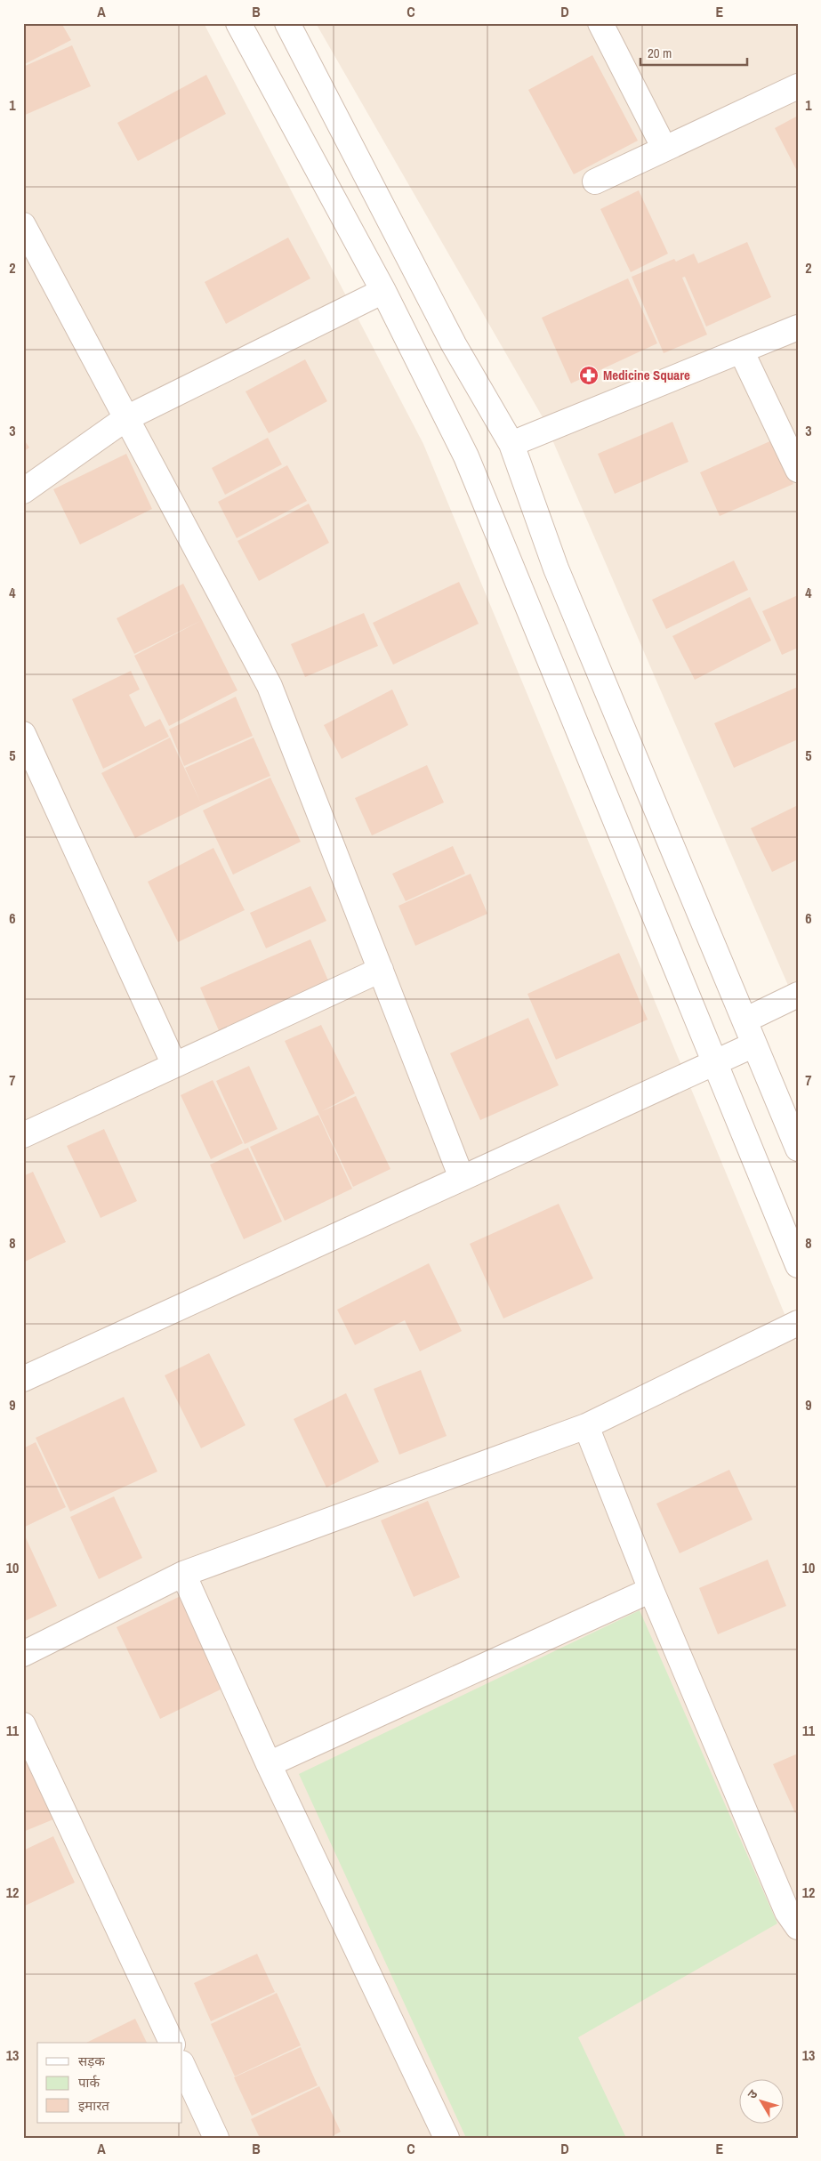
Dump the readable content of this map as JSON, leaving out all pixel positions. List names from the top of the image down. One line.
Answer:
{"places":{"pharmacy":["Medicine Square"]},"legend":["सड़क","पार्क","इमारत"],"scale_bar":"20 m","north":"top left","grid":{"columns":["A","B","C","D","E"],"rows":["1","2","3","4","5","6","7","8","9","10","11","12","13"]}}
